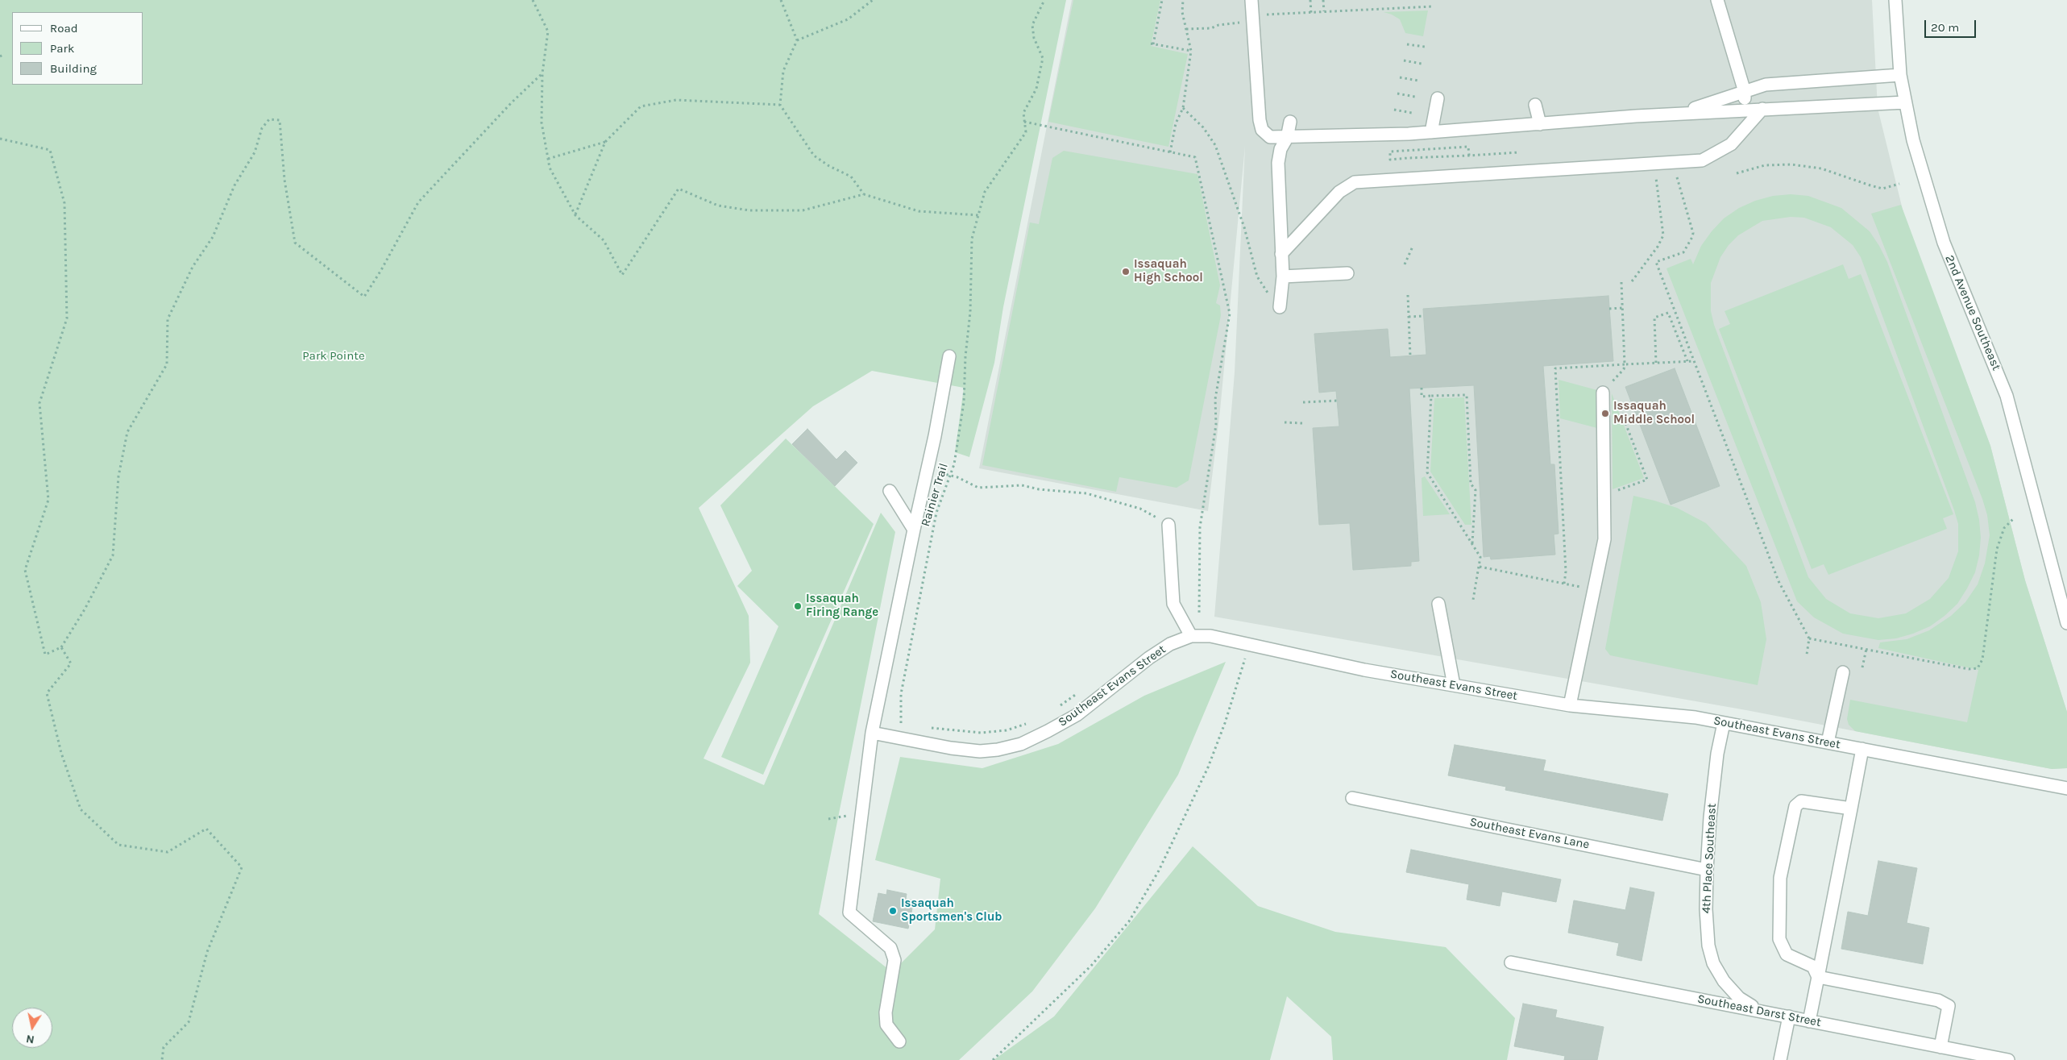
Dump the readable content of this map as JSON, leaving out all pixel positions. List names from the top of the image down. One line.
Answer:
{"streets":{"street":["2nd Avenue Southeast","Southeast Evans Street","Southeast Evans Lane","4th Place Southeast","Southeast Darst Street"],"path":["Rainier Trail"]},"crossings":[["Southeast Evans Street","4th Place Southeast"],["Southeast Evans Lane","4th Place Southeast"],["4th Place Southeast","Southeast Darst Street"]],"parks":["Park Pointe"],"places":["Issaquah High School","Issaquah Middle School","Issaquah Firing Range","Issaquah Sportsmen's Club"],"legend":["Road","Park","Building"],"scale_bar":"20 m","north":"bottom"}
